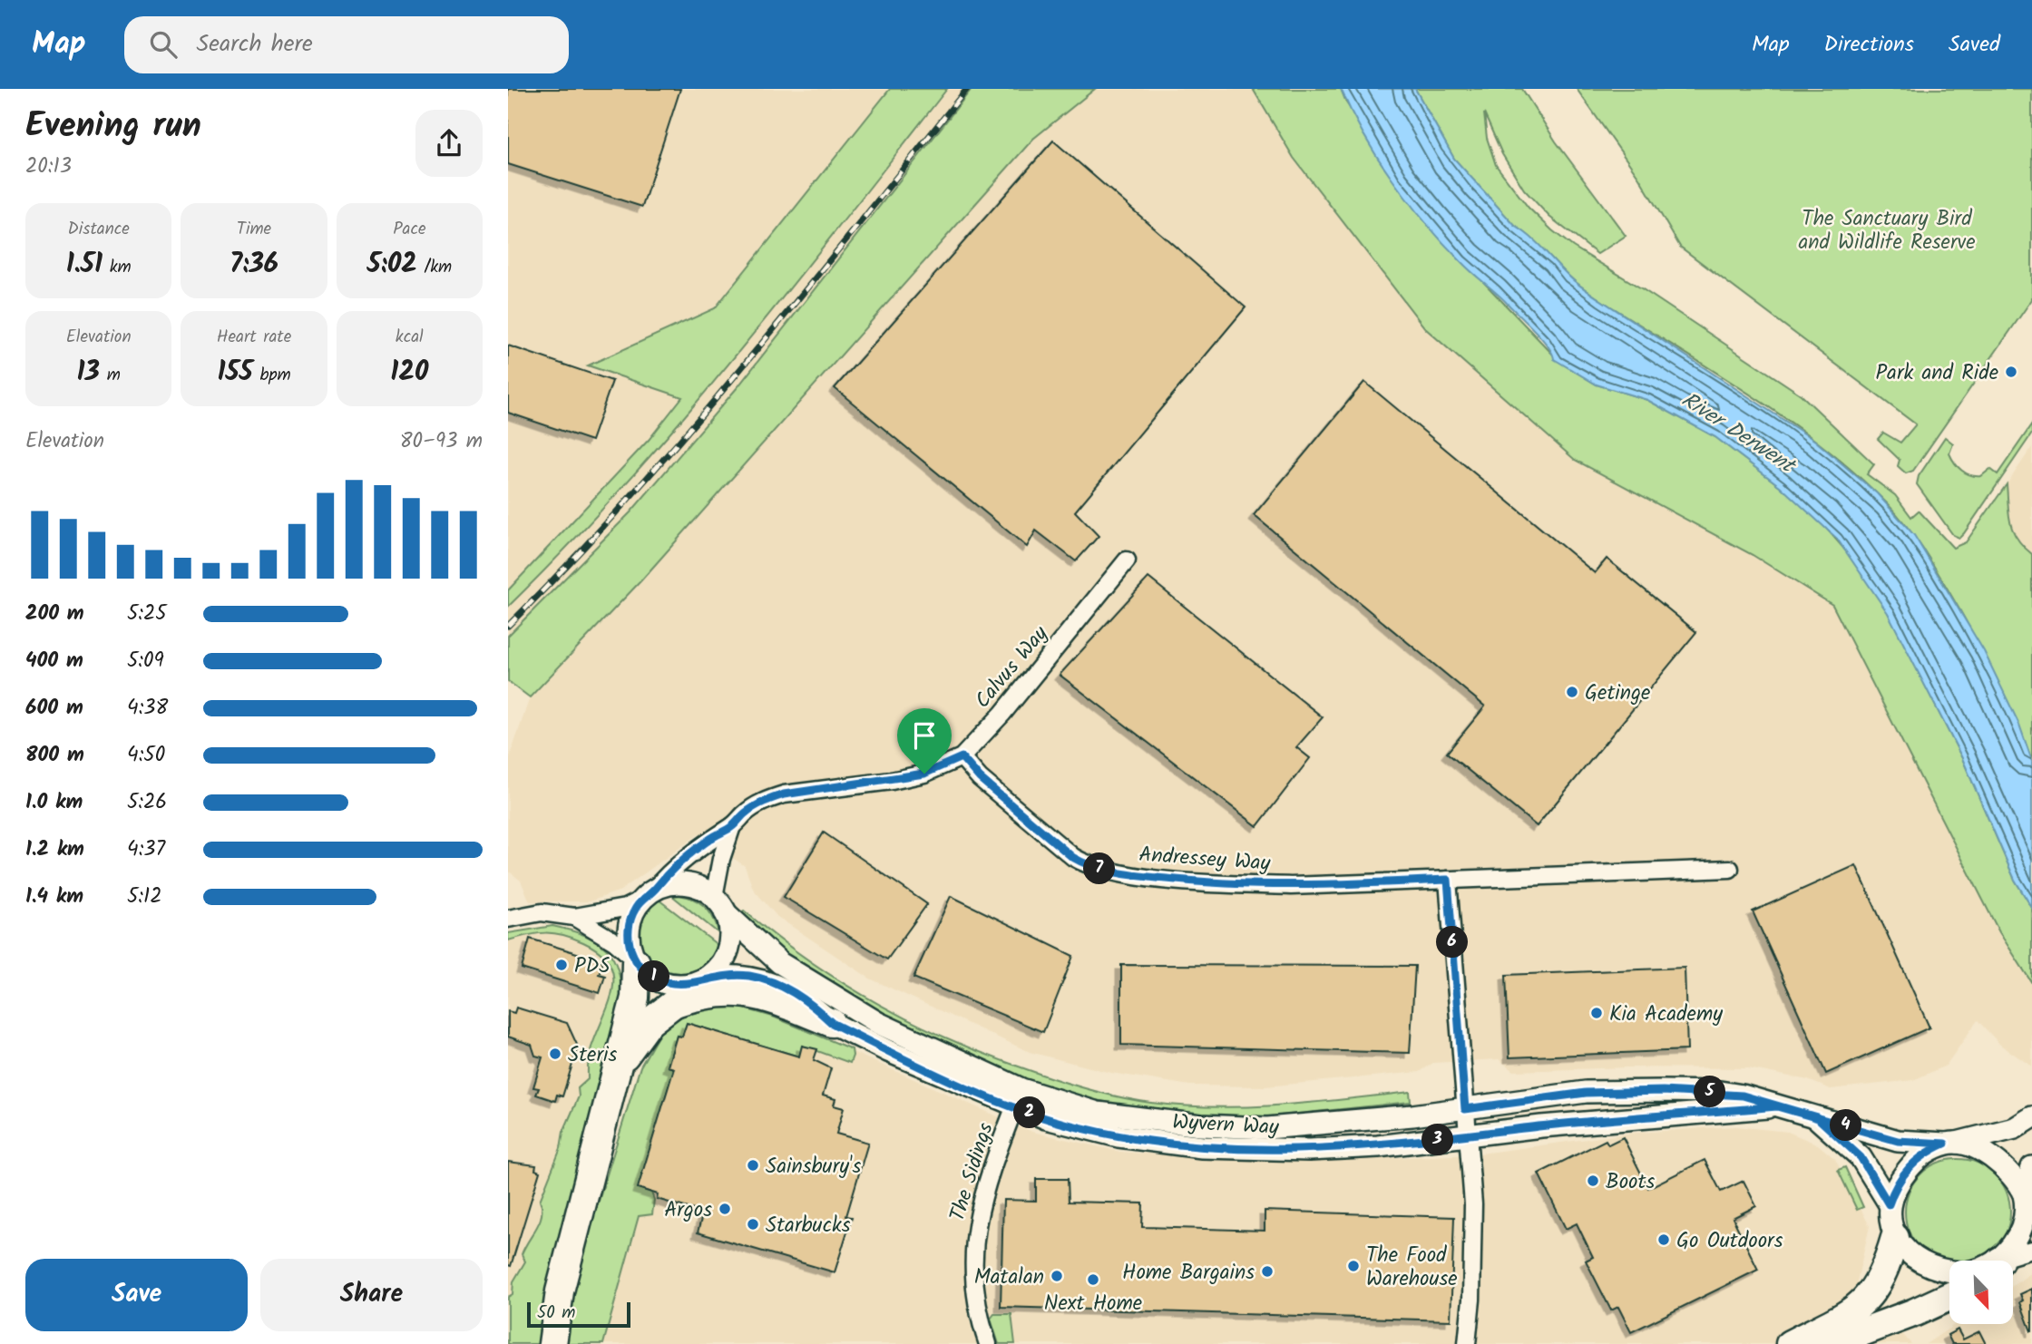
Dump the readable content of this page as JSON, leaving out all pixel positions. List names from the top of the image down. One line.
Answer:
{"streets":{"street":["Calvus Way","Andressey Way","Wyvern Way","The Sidings"]},"crossings":[["Calvus Way","Andressey Way"],["Calvus Way","Wyvern Way"],["Wyvern Way","The Sidings"]],"water":["River Derwent"],"parks":["The Sanctuary Bird and Wildlife Reserve"],"places":["Park and Ride","Getinge","PDS","Kia Academy","Steris","Sainsbury's","Boots","Argos","Starbucks","Go Outdoors","The Food Warehouse","Home Bargains","Matalan","Next Home"],"scale_bar":"50 m","north":"bottom right","page":{"header":"Map","search":"Search here","nav":["Map","Directions","Saved"],"heading":["Evening run","20:13"],"stats":[["Distance","1.51 km"],["Time","7:36"],["Pace","5:02 /km"],["Elevation","13 m"],["Heart rate","155 bpm"],["kcal","120"]],"chart":["Elevation","80–93 m"],"list":[{"name":"200 m","note":"5:25"},{"name":"400 m","note":"5:09"},{"name":"600 m","note":"4:38"},{"name":"800 m","note":"4:50"},{"name":"1.0 km","note":"5:26"},{"name":"1.2 km","note":"4:37"},{"name":"1.4 km","note":"5:12"}],"pins":["7","6","1","5","2","4","3"],"buttons":["Save","Share"],"scale":"50 m"}}
